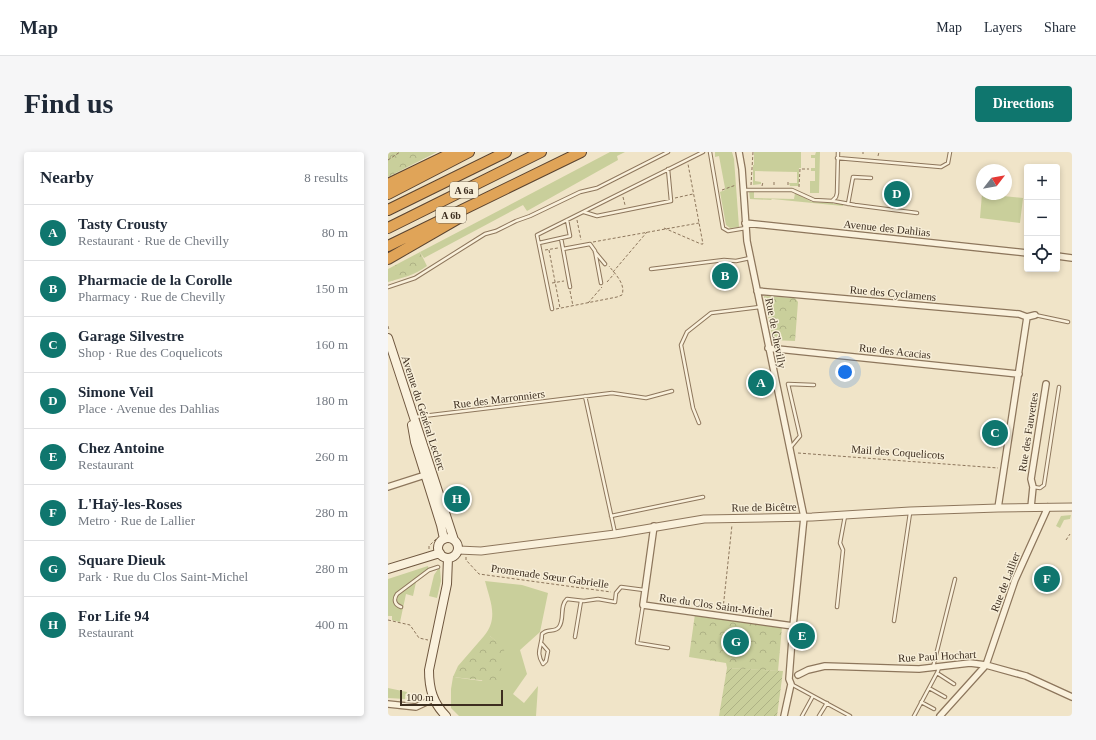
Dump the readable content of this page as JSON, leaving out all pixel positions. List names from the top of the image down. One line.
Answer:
{"streets":{"highway":["A 6a","A 6b"],"main road":["Avenue du Général Leclerc"],"street":["Avenue des Dahlias","Rue des Cyclamens","Rue de Chevilly","Rue des Acacias","Rue des Fauvettes","Rue de Bicêtre","Rue de Lallier","Rue du Clos Saint-Michel","Rue Paul Hochart"],"lane":["Rue des Marronniers"],"path":["Mail des Coquelicots","Promenade Sœur Gabrielle"]},"crossings":[["Avenue des Dahlias","Rue de Chevilly"],["Rue des Cyclamens","Rue de Chevilly"],["Rue de Chevilly","Rue des Acacias"],["Rue de Chevilly","Mail des Coquelicots"],["Rue de Chevilly","Rue de Bicêtre"],["Rue de Chevilly","Rue du Clos Saint-Michel"],["Rue des Marronniers","Avenue du Général Leclerc"],["Avenue du Général Leclerc","Rue de Bicêtre"],["Rue des Fauvettes","Rue de Bicêtre"],["Rue de Bicêtre","Rue de Lallier"],["Rue de Bicêtre","Rue du Clos Saint-Michel"],["Rue de Lallier","Rue Paul Hochart"]],"scale_bar":"100 m","north":"top right","page":{"header":"Map","nav":["Map","Layers","Share"],"buttons":"Directions","title":"Find us","heading":["Nearby","8 results"],"map_buttons":["+","−"],"pins":["D","B","A","C","H","F","E","G"],"list":[{"mark":"A","name":"Tasty Crousty","note":"Restaurant · Rue de Chevilly","value":"80 m"},{"mark":"B","name":"Pharmacie de la Corolle","note":"Pharmacy · Rue de Chevilly","value":"150 m"},{"mark":"C","name":"Garage Silvestre","note":"Shop · Rue des Coquelicots","value":"160 m"},{"mark":"D","name":"Simone Veil","note":"Place · Avenue des Dahlias","value":"180 m"},{"mark":"E","name":"Chez Antoine","note":"Restaurant","value":"260 m"},{"mark":"F","name":"L'Haÿ-les-Roses","note":"Metro · Rue de Lallier","value":"280 m"},{"mark":"G","name":"Square Dieuk","note":"Park · Rue du Clos Saint-Michel","value":"280 m"},{"mark":"H","name":"For Life 94","note":"Restaurant","value":"400 m"}],"scale":"100 m"}}
